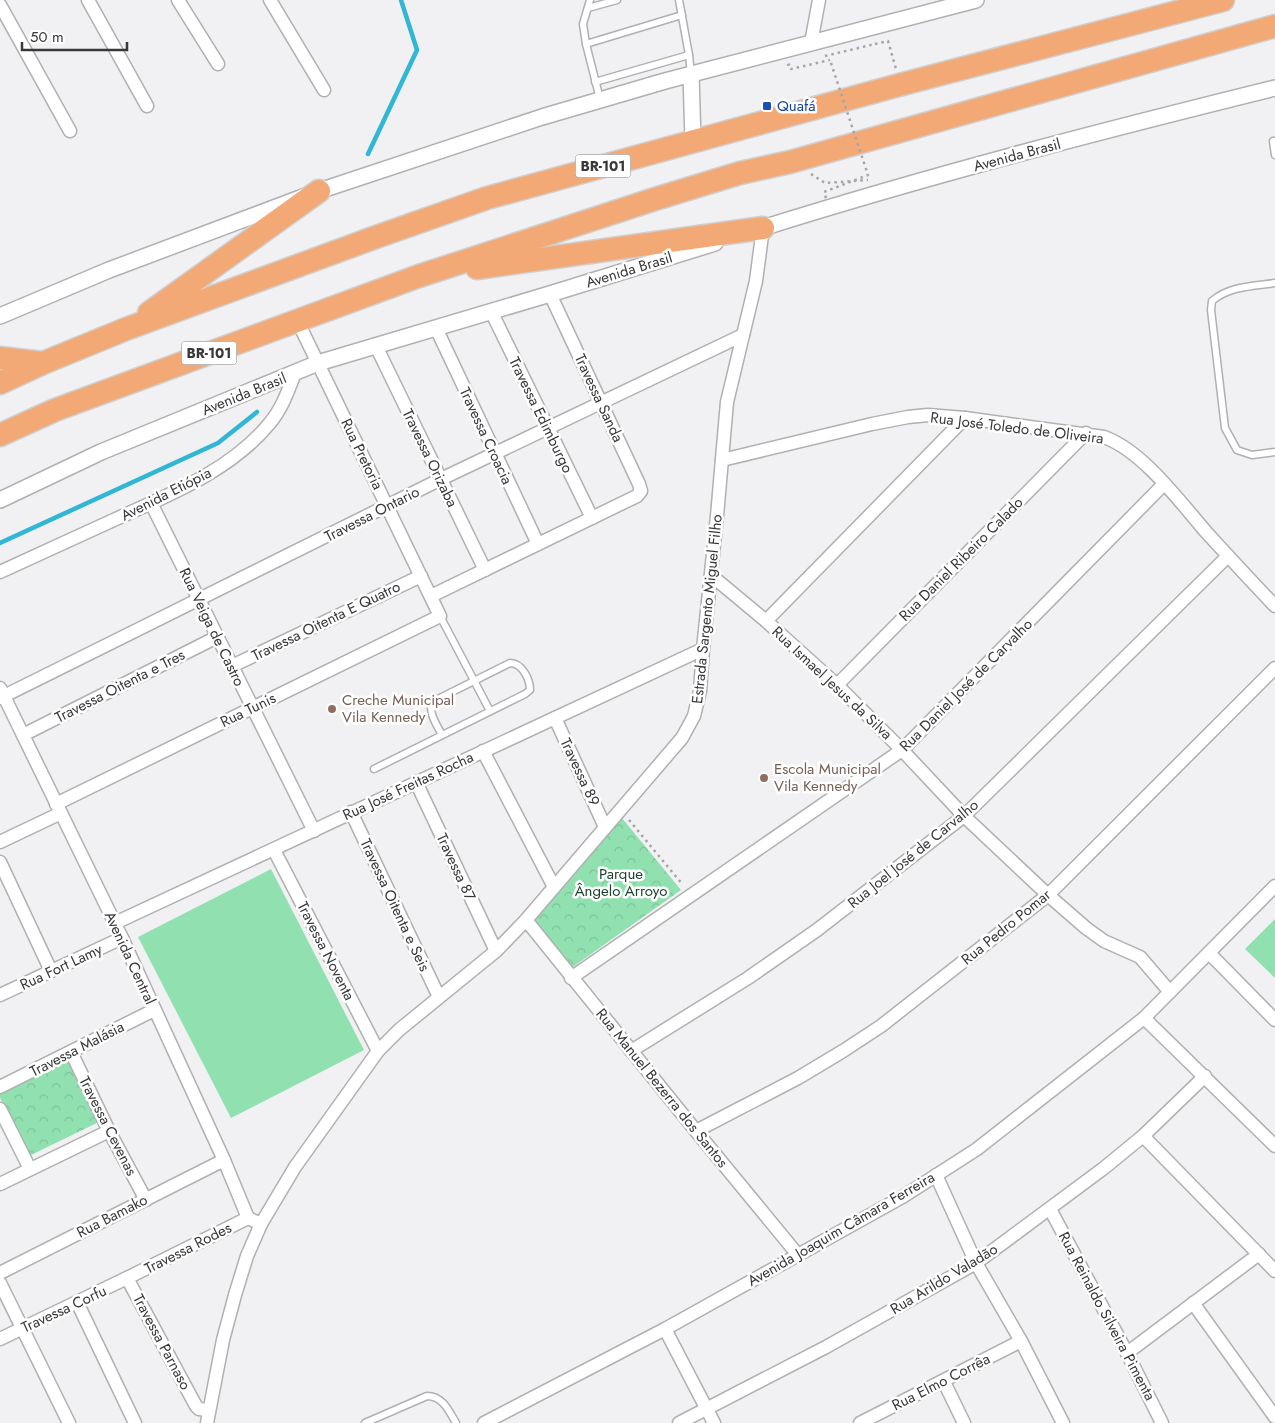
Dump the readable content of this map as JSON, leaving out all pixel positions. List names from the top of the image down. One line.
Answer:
{"streets":{"highway":["BR-101"],"street":["Avenida Brasil","Travessa Sanda","Travessa Edimburgo","Rua José Toledo de Oliveira","Travessa Croacia","Rua Pretoria","Travessa Orizaba","Avenida Etiópia","Travessa Ontario","Rua Daniel Ribeiro Calado","Estrada Sargento Miguel Filho","Travessa Oitenta E Quatro","Rua Veiga de Castro","Rua Ismael Jesus da Silva","Rua Daniel José de Carvalho","Travessa Oitenta e Tres","Rua Tunis","Travessa 89","Rua José Freitas Rocha","Rua Joel José de Carvalho","Travessa 87","Travessa Oitenta e Seis","Rua Pedro Pomar","Travessa Noventa","Avenida Central","Rua Fort Lamy","Travessa Malásia","Rua Manuel Bezerra dos Santos","Travessa Cevenas","Rua Bamako","Avenida Joaquim Câmara Ferreira","Travessa Rodes","Rua Arildo Valadão","Travessa Corfu","Rua Reinaldo Silveira Pimenta","Travessa Parnaso","Rua Elmo Corrêa"]},"crossings":[["Avenida Brasil","Travessa Sanda"],["Avenida Brasil","Travessa Edimburgo"],["Avenida Brasil","Travessa Croacia"],["Avenida Brasil","Rua Pretoria"],["Avenida Brasil","Travessa Orizaba"],["Avenida Brasil","Avenida Etiópia"],["Avenida Brasil","Estrada Sargento Miguel Filho"],["BR-101","Rua Pretoria"],["Travessa Sanda","Travessa Edimburgo"],["Travessa Sanda","Travessa Ontario"],["Travessa Edimburgo","Travessa Ontario"],["Rua José Toledo de Oliveira","Rua Daniel Ribeiro Calado"],["Rua José Toledo de Oliveira","Estrada Sargento Miguel Filho"],["Rua José Toledo de Oliveira","Rua Daniel José de Carvalho"],["Rua José Toledo de Oliveira","Rua Joel José de Carvalho"],["Travessa Croacia","Travessa Ontario"],["Rua Pretoria","Travessa Ontario"],["Rua Pretoria","Travessa Oitenta E Quatro"],["Rua Pretoria","Rua Tunis"],["Travessa Orizaba","Travessa Ontario"],["Avenida Etiópia","Rua Veiga de Castro"],["Travessa Ontario","Estrada Sargento Miguel Filho"],["Travessa Ontario","Rua Veiga de Castro"],["Travessa Ontario","Avenida Central"],["Rua Daniel Ribeiro Calado","Rua Ismael Jesus da Silva"],["Estrada Sargento Miguel Filho","Rua Ismael Jesus da Silva"],["Estrada Sargento Miguel Filho","Travessa 89"],["Estrada Sargento Miguel Filho","Rua José Freitas Rocha"],["Estrada Sargento Miguel Filho","Travessa 87"],["Estrada Sargento Miguel Filho","Travessa Oitenta e Seis"],["Estrada Sargento Miguel Filho","Travessa Noventa"],["Estrada Sargento Miguel Filho","Rua Manuel Bezerra dos Santos"],["Estrada Sargento Miguel Filho","Travessa Parnaso"],["Travessa Oitenta E Quatro","Rua Veiga de Castro"],["Rua Veiga de Castro","Travessa Oitenta e Tres"],["Rua Veiga de Castro","Rua Tunis"],["Rua Veiga de Castro","Rua José Freitas Rocha"],["Rua Ismael Jesus da Silva","Rua Daniel José de Carvalho"],["Rua Ismael Jesus da Silva","Rua Joel José de Carvalho"],["Rua Ismael Jesus da Silva","Rua Pedro Pomar"],["Rua Ismael Jesus da Silva","Avenida Joaquim Câmara Ferreira"],["Rua Daniel José de Carvalho","Rua Manuel Bezerra dos Santos"],["Travessa Oitenta e Tres","Avenida Central"],["Rua Tunis","Avenida Central"],["Travessa 89","Rua José Freitas Rocha"],["Rua José Freitas Rocha","Travessa 87"],["Rua José Freitas Rocha","Travessa Oitenta e Seis"],["Rua José Freitas Rocha","Travessa Noventa"],["Rua José Freitas Rocha","Avenida Central"],["Rua Joel José de Carvalho","Rua Manuel Bezerra dos Santos"],["Rua Pedro Pomar","Rua Manuel Bezerra dos Santos"],["Avenida Central","Rua Fort Lamy"],["Avenida Central","Travessa Malásia"],["Avenida Central","Rua Bamako"],["Avenida Central","Travessa Rodes"],["Travessa Malásia","Travessa Cevenas"],["Rua Manuel Bezerra dos Santos","Avenida Joaquim Câmara Ferreira"],["Travessa Cevenas","Rua Bamako"],["Travessa Rodes","Travessa Corfu"],["Travessa Rodes","Travessa Parnaso"],["Rua Arildo Valadão","Rua Reinaldo Silveira Pimenta"],["Travessa Corfu","Travessa Parnaso"]],"parks":["Parque Ângelo Arroyo"],"places":{"transit":["Quafá"],"other":["Creche Municipal Vila Kennedy","Escola Municipal Vila Kennedy"]},"scale_bar":"50 m"}
